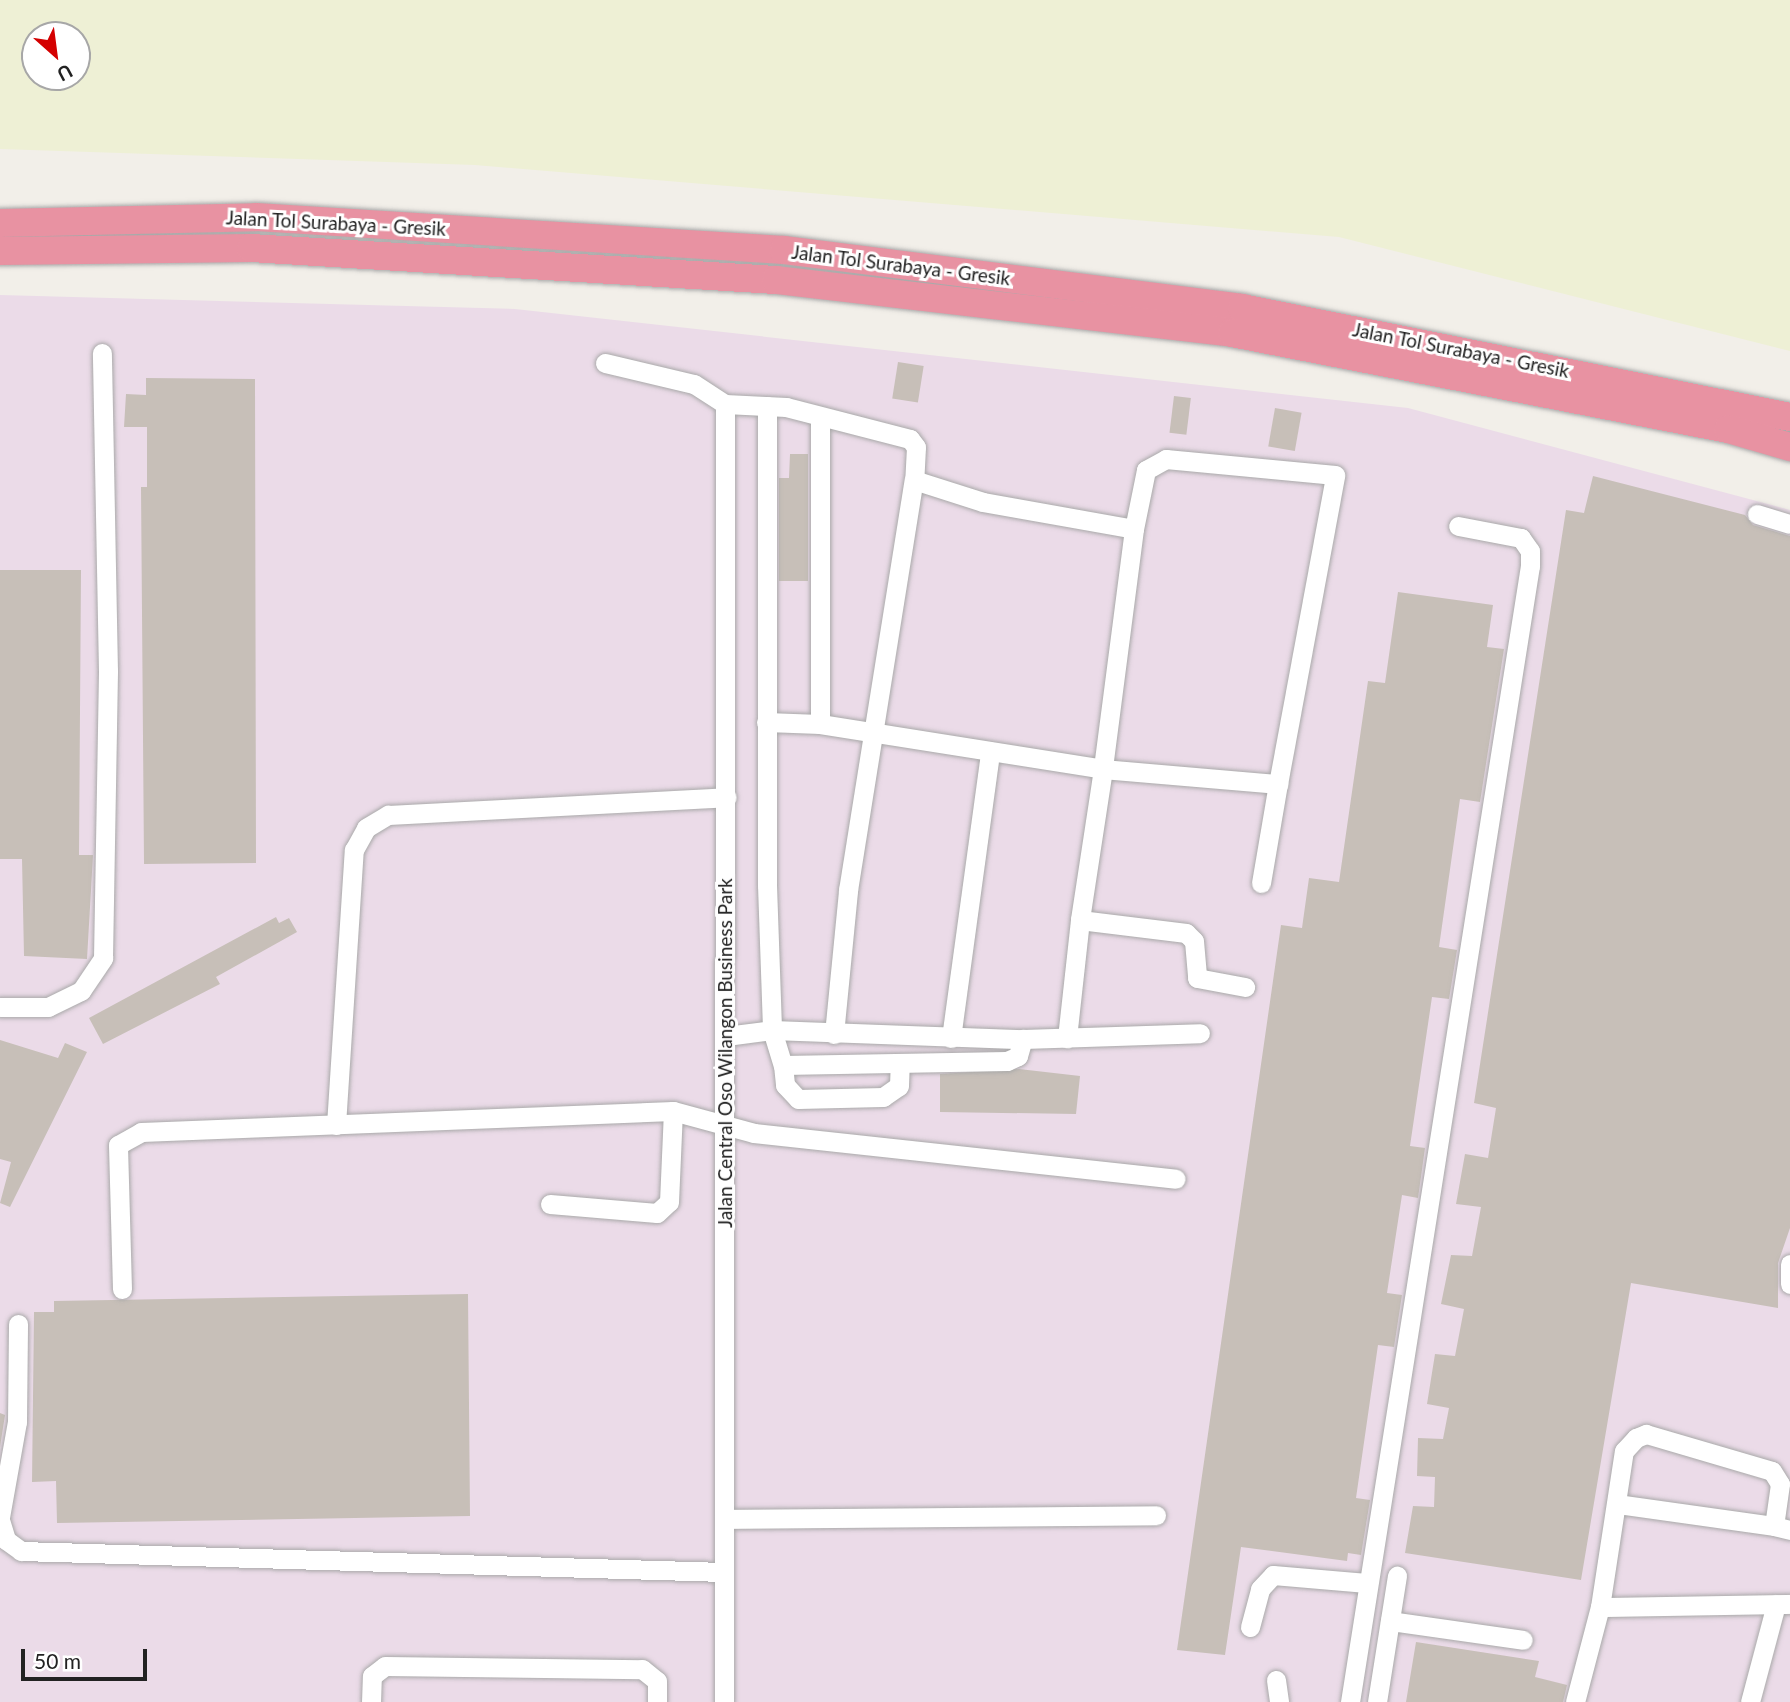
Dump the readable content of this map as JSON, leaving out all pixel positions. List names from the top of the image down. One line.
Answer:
{"streets":{"highway":["Jalan Tol Surabaya - Gresik"],"lane":["Jalan Central Oso Wilangon Business Park"]},"scale_bar":"50 m","north":"bottom right"}
